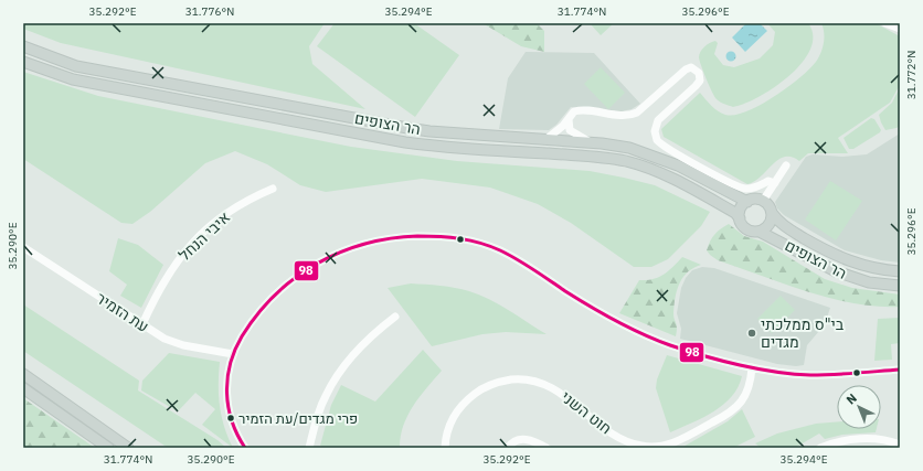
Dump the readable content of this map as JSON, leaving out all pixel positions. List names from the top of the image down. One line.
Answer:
{"streets":{"main road":["הר הצופים"],"street":["איבי הנחל","עת הזמיר","חוט השני"]},"crossings":[["איבי הנחל","עת הזמיר"]],"places":["בי\"ס ממלכתי מגדים","פרי מגדים/עת הזמיר"],"lines":["transit line 98"],"north":"top left","coordinates":["35.292°E","31.776°N","35.294°E","31.774°N","35.296°E","31.772°N","35.290°E"]}
